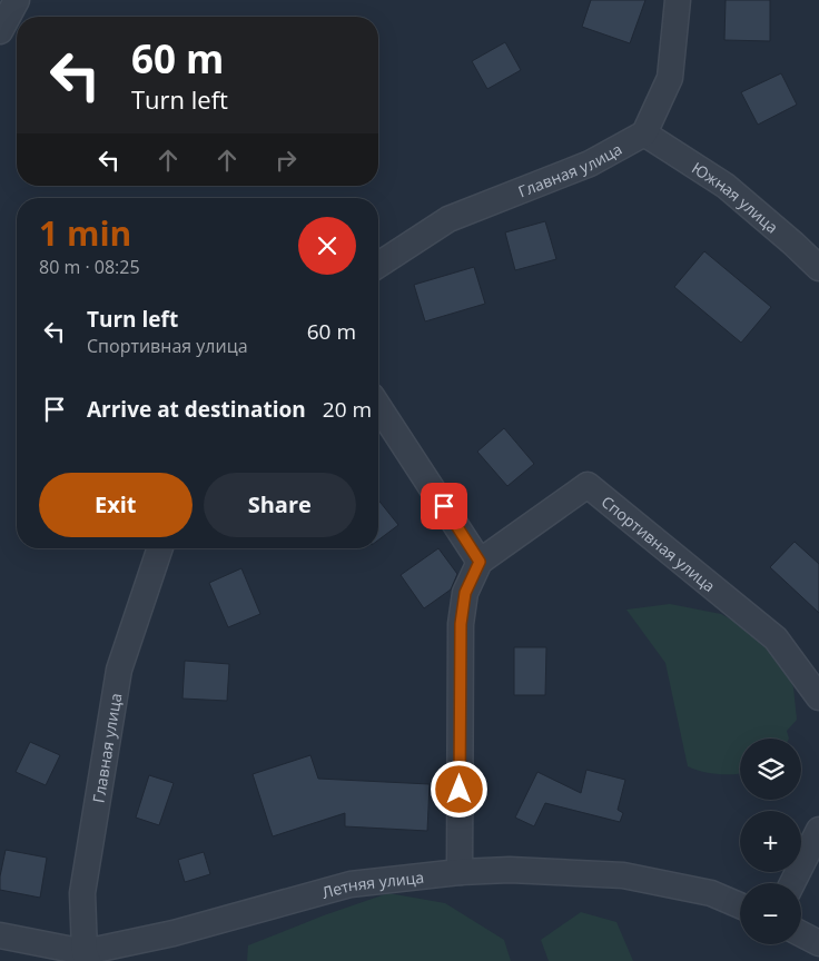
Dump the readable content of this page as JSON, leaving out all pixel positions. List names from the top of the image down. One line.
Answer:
{"streets":{"street":["Главная улица","Южная улица","Спортивная улица","Летняя улица"]},"crossings":[["Главная улица","Южная улица"],["Главная улица","Летняя улица"],["Спортивная улица","Летняя улица"]],"page":{"turn":["60 m","Turn left"],"heading":["1 min","80 m · 08:25"],"list":[{"name":"Turn left","note":"Спортивная улица","value":"60 m"},{"name":"Arrive at destination","value":"20 m"}],"buttons":["Exit","Share"],"map_buttons":["+","−"]}}
